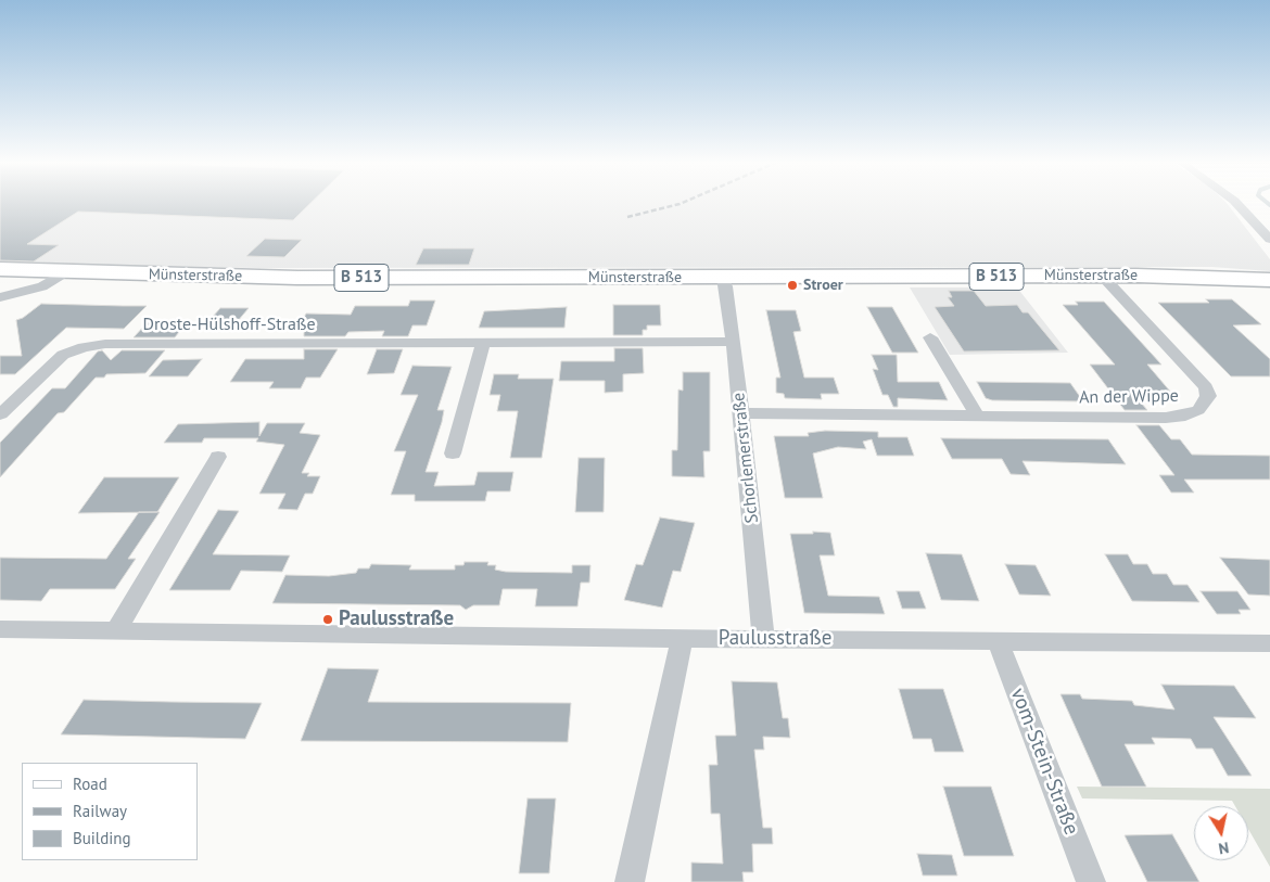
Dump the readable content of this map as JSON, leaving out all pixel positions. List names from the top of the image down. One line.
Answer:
{"streets":{"main road":["Münsterstraße","B 513"],"street":["Droste-Hülshoff-Straße","An der Wippe","Schorlemerstraße","Paulusstraße","vom-Stein-Straße"]},"crossings":[["Münsterstraße","An der Wippe"],["Münsterstraße","Schorlemerstraße"],["Droste-Hülshoff-Straße","Schorlemerstraße"],["An der Wippe","Schorlemerstraße"],["Schorlemerstraße","Paulusstraße"],["Paulusstraße","vom-Stein-Straße"]],"places":["Stroer","Paulusstraße"],"legend":["Road","Railway","Building"],"north":"bottom"}
